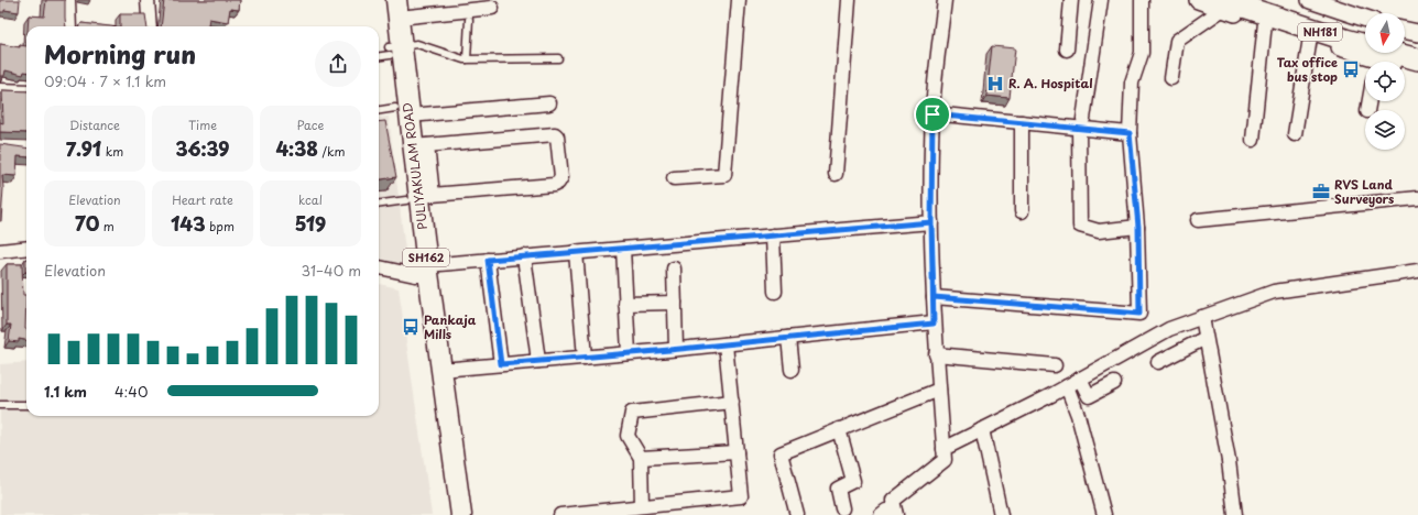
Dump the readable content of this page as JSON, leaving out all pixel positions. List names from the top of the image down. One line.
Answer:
{"streets":{"highway":["NH181"],"main road":["PULIYAKULAM ROAD","SH162"]},"places":{"bus stop":["Tax office bus stop","Pankaja Mills"],"hospital":["R. A. Hospital"],"office":["RVS Land Surveyors"]},"north":"bottom","page":{"heading":["Morning run","09:04 · 7 × 1.1 km"],"stats":[["Distance","7.91 km"],["Time","36:39"],["Pace","4:38 /km"],["Elevation","70 m"],["Heart rate","143 bpm"],["kcal","519"]],"chart":["Elevation","31–40 m"],"list":[{"name":"1.1 km","note":"4:40"}]}}
